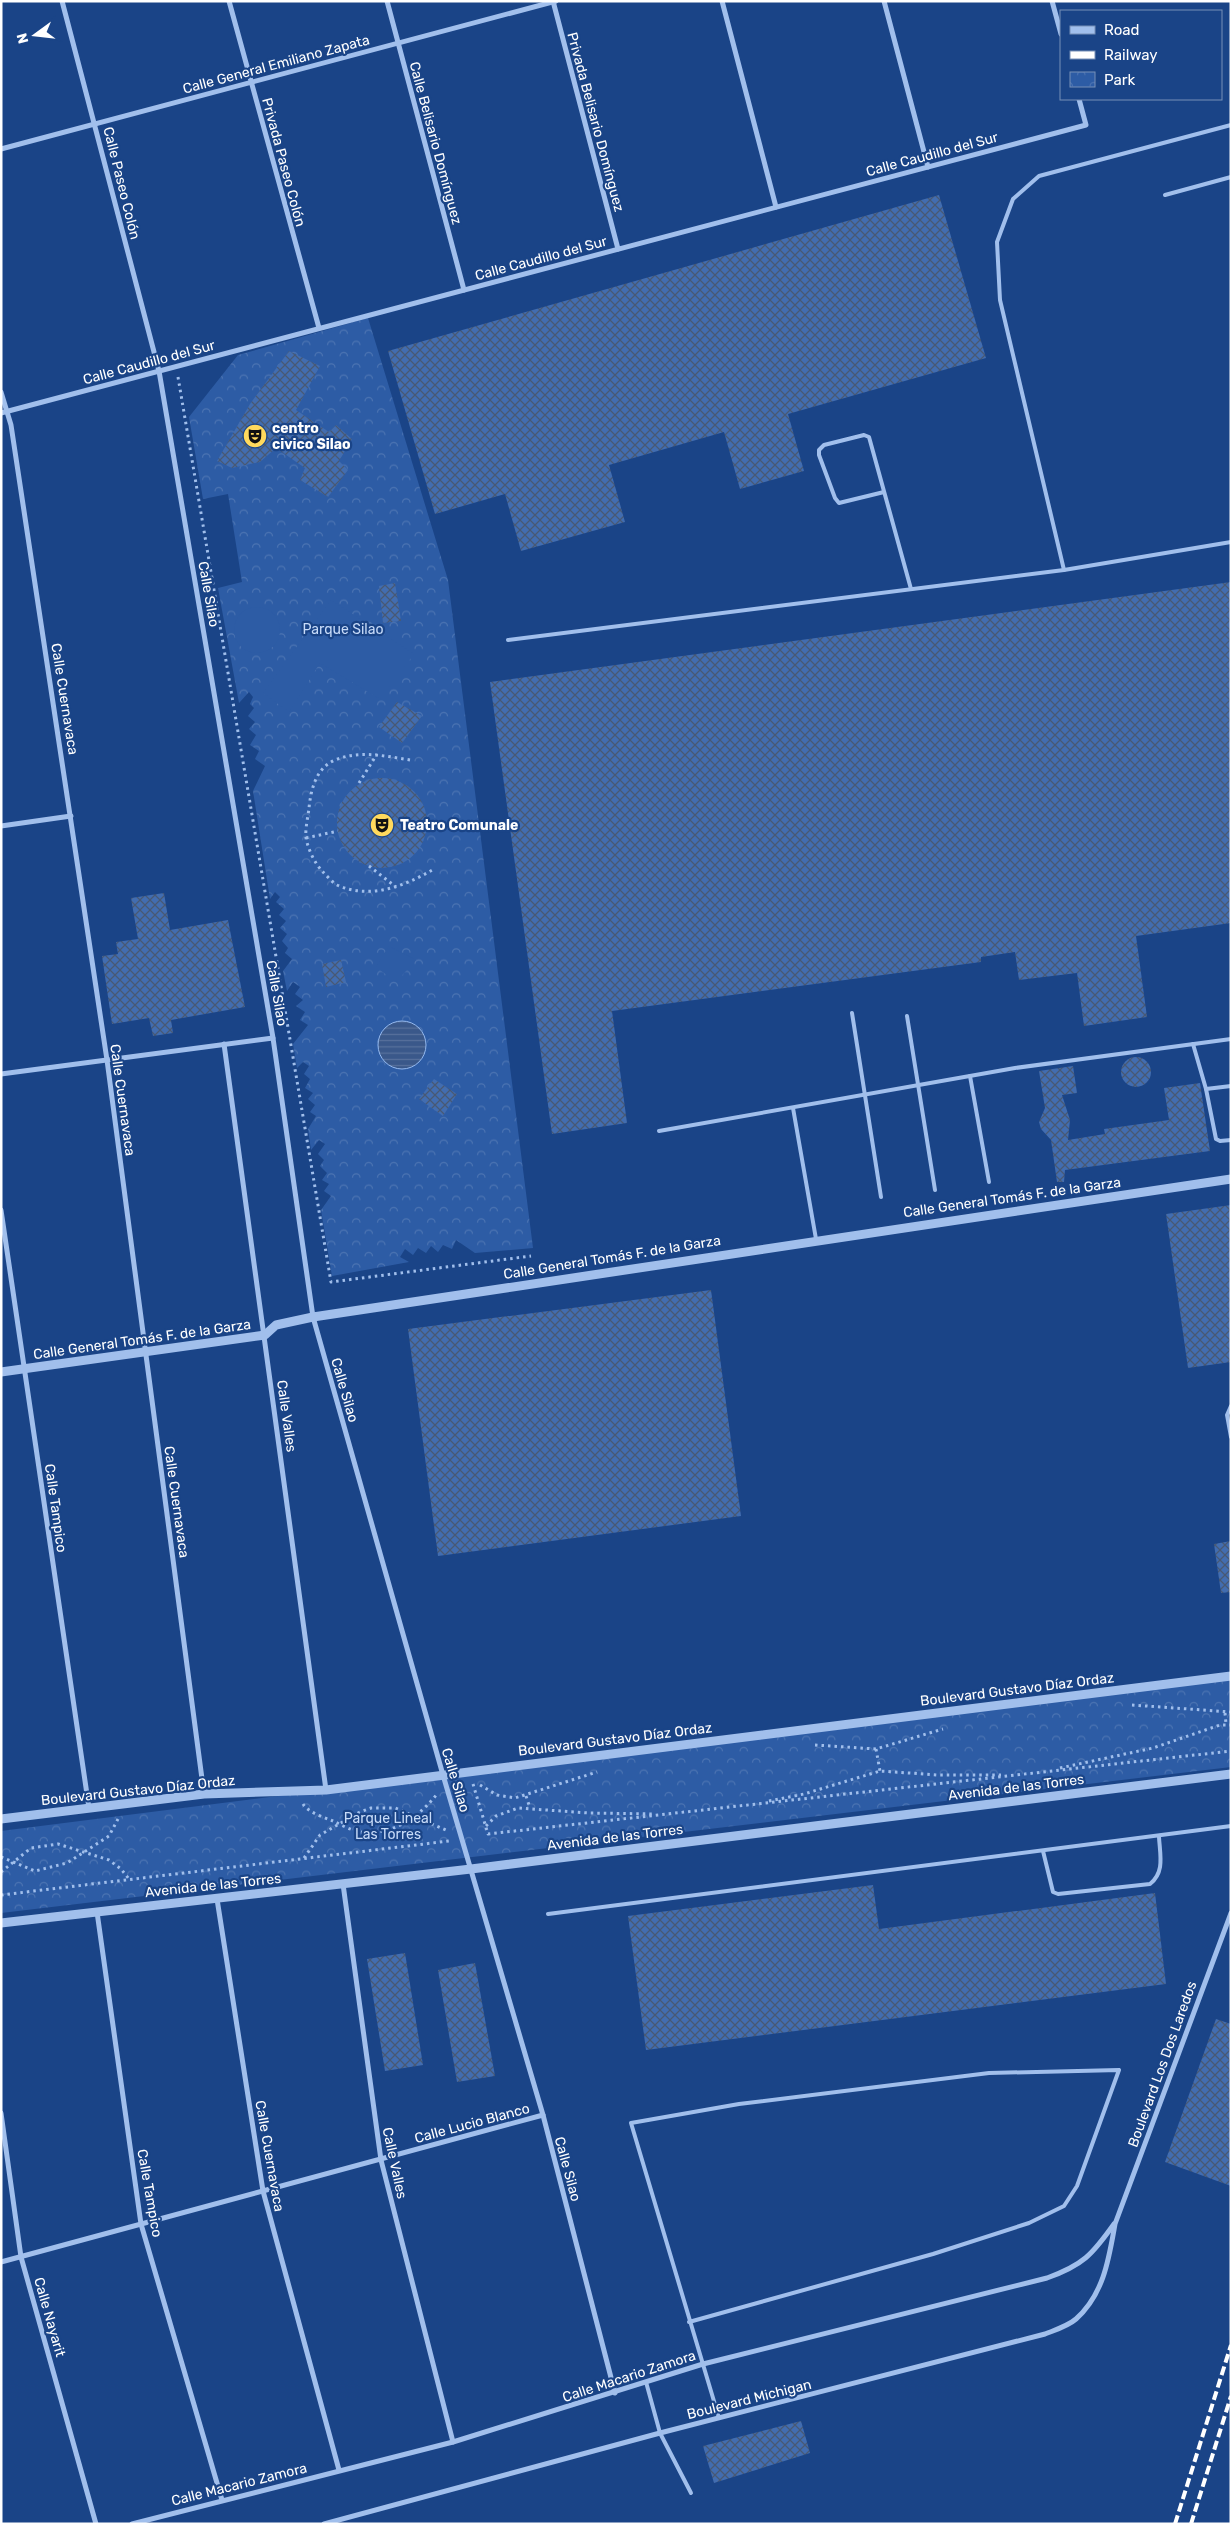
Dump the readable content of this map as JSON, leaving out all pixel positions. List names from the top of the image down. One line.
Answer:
{"streets":{"street":["Calle General Emiliano Zapata","Privada Belisario Domínguez","Calle Belisario Domínguez","Calle Caudillo del Sur","Privada Paseo Colón","Calle Paseo Colón","Calle Silao","Calle Cuernavaca","Calle General Tomás F. de la Garza","Calle Valles","Calle Tampico","Boulevard Gustavo Díaz Ordaz","Avenida de las Torres","Boulevard Los Dos Laredos","Calle Lucio Blanco","Calle Nayarit","Calle Macario Zamora","Boulevard Michigan"]},"crossings":[["Calle General Emiliano Zapata","Privada Belisario Domínguez"],["Calle General Emiliano Zapata","Calle Belisario Domínguez"],["Calle General Emiliano Zapata","Privada Paseo Colón"],["Calle General Emiliano Zapata","Calle Paseo Colón"],["Privada Belisario Domínguez","Calle Caudillo del Sur"],["Calle Belisario Domínguez","Calle Caudillo del Sur"],["Calle Caudillo del Sur","Privada Paseo Colón"],["Calle Caudillo del Sur","Calle Paseo Colón"],["Calle Caudillo del Sur","Calle Silao"],["Calle Caudillo del Sur","Calle Cuernavaca"],["Calle Paseo Colón","Calle Silao"],["Calle Silao","Calle General Tomás F. de la Garza"],["Calle Silao","Boulevard Gustavo Díaz Ordaz"],["Calle Silao","Avenida de las Torres"],["Calle Silao","Calle Lucio Blanco"],["Calle Silao","Calle Macario Zamora"],["Calle Cuernavaca","Calle General Tomás F. de la Garza"],["Calle Cuernavaca","Boulevard Gustavo Díaz Ordaz"],["Calle Cuernavaca","Avenida de las Torres"],["Calle Cuernavaca","Calle Lucio Blanco"],["Calle Cuernavaca","Calle Macario Zamora"],["Calle General Tomás F. de la Garza","Calle Valles"],["Calle General Tomás F. de la Garza","Calle Tampico"],["Calle Valles","Boulevard Gustavo Díaz Ordaz"],["Calle Valles","Avenida de las Torres"],["Calle Valles","Calle Lucio Blanco"],["Calle Valles","Calle Macario Zamora"],["Calle Tampico","Boulevard Gustavo Díaz Ordaz"],["Calle Tampico","Avenida de las Torres"],["Calle Tampico","Calle Lucio Blanco"],["Calle Tampico","Calle Macario Zamora"],["Boulevard Los Dos Laredos","Calle Macario Zamora"],["Boulevard Los Dos Laredos","Boulevard Michigan"],["Calle Lucio Blanco","Calle Nayarit"],["Calle Macario Zamora","Boulevard Michigan"]],"parks":["Parque Silao","Parque Lineal Las Torres"],"places":{"theatre":["centro civico Silao","Teatro Comunale"]},"legend":["Road","Railway","Park"],"north":"left"}
